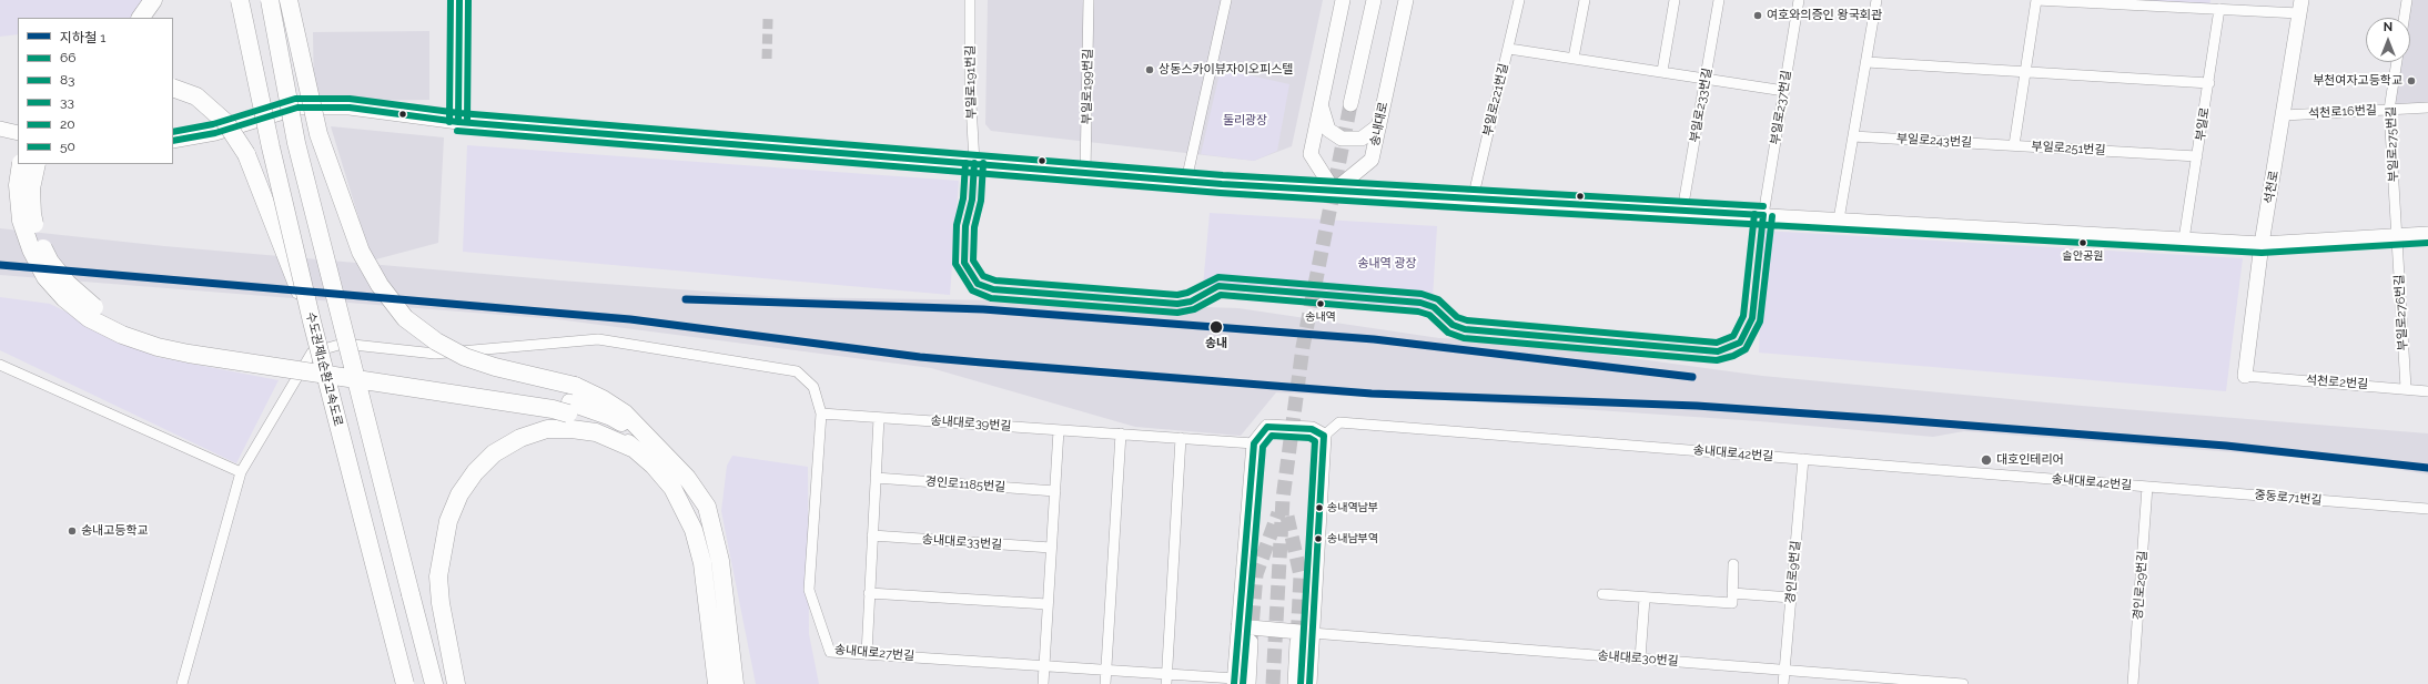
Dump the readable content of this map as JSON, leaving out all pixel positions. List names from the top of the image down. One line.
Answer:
{"streets":{"highway":["수도권제1순환고속도로"],"street":["부일로191번길","부일로199번길","부일로221번길","부일로233번길","부일로237번길","석천로16번길","송내대로","부일로","부일로243번길","부일로275번길","부일로251번길","석천로","부일로276번길","석천로2번길","송내대로39번길","송내대로42번길","경인로1185번길","중동로71번길","송내대로33번길","경인로9번길","경인로29번길","송내대로27번길","송내대로30번길"]},"crossings":[["석천로16번길","부일로275번길"],["석천로16번길","석천로"],["부일로","부일로251번길"],["부일로243번길","부일로251번길"],["부일로275번길","부일로276번길"],["석천로","석천로2번길"],["부일로276번길","석천로2번길"],["송내대로39번길","송내대로27번길"],["송내대로42번길","중동로71번길"],["송내대로42번길","경인로9번길"],["송내대로42번길","경인로29번길"],["중동로71번길","경인로29번길"],["경인로9번길","송내대로30번길"]],"parks":["둘리광장","송내역 광장"],"places":["여호와의증인 왕국회관","상동스카이뷰자이오피스텔","부천여자고등학교","솔안공원","송내역","송내","대호인테리어","송내역남부","송내고등학교","송내남부역"],"lines":["transit line 66","transit line 83","transit line 33","metro line 1","transit line 20","transit line 50"],"legend":["지하철 1","66","83","33","20","50"],"north":"top"}
